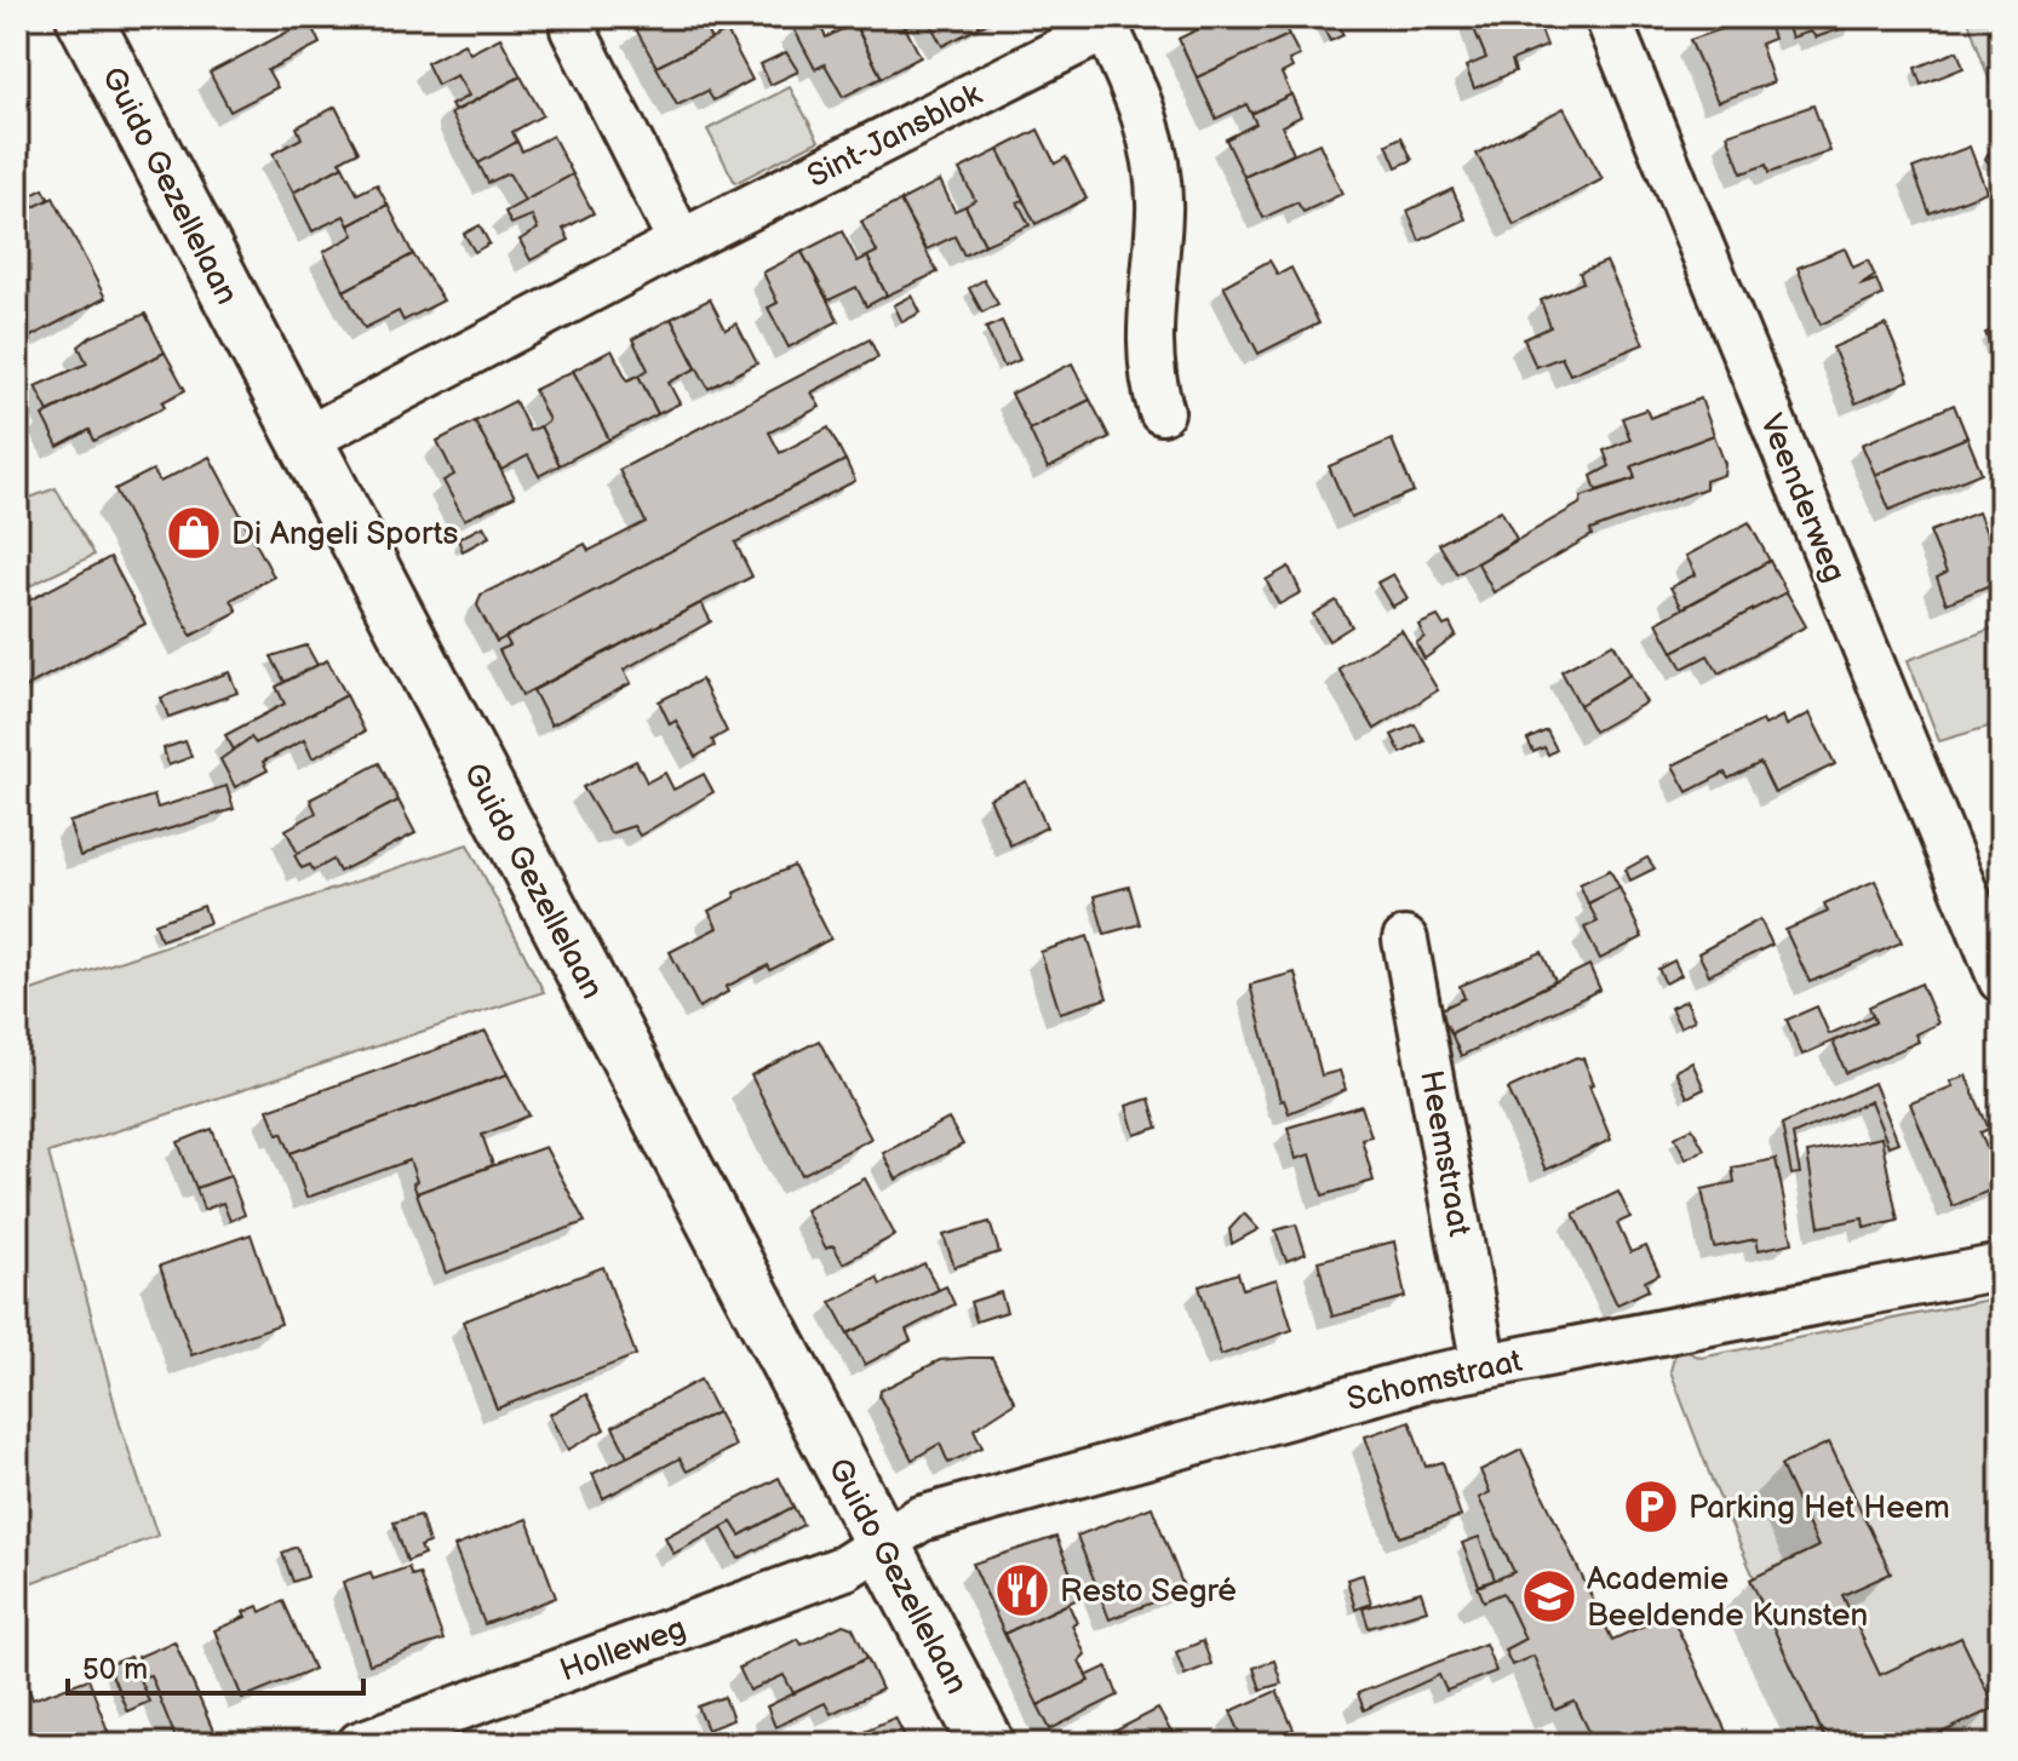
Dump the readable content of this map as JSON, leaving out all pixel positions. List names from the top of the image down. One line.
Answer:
{"streets":{"main road":["Guido Gezellelaan"],"street":["Sint-Jansblok","Veenderweg","Heemstraat","Schomstraat","Holleweg"]},"crossings":[["Sint-Jansblok","Guido Gezellelaan"],["Guido Gezellelaan","Schomstraat"],["Guido Gezellelaan","Holleweg"],["Heemstraat","Schomstraat"],["Schomstraat","Holleweg"]],"places":{"shop":["Di Angeli Sports"],"parking":["Parking Het Heem"],"restaurant":["Resto Segré"],"school or university":["Academie Beeldende Kunsten"]},"scale_bar":"50 m"}
